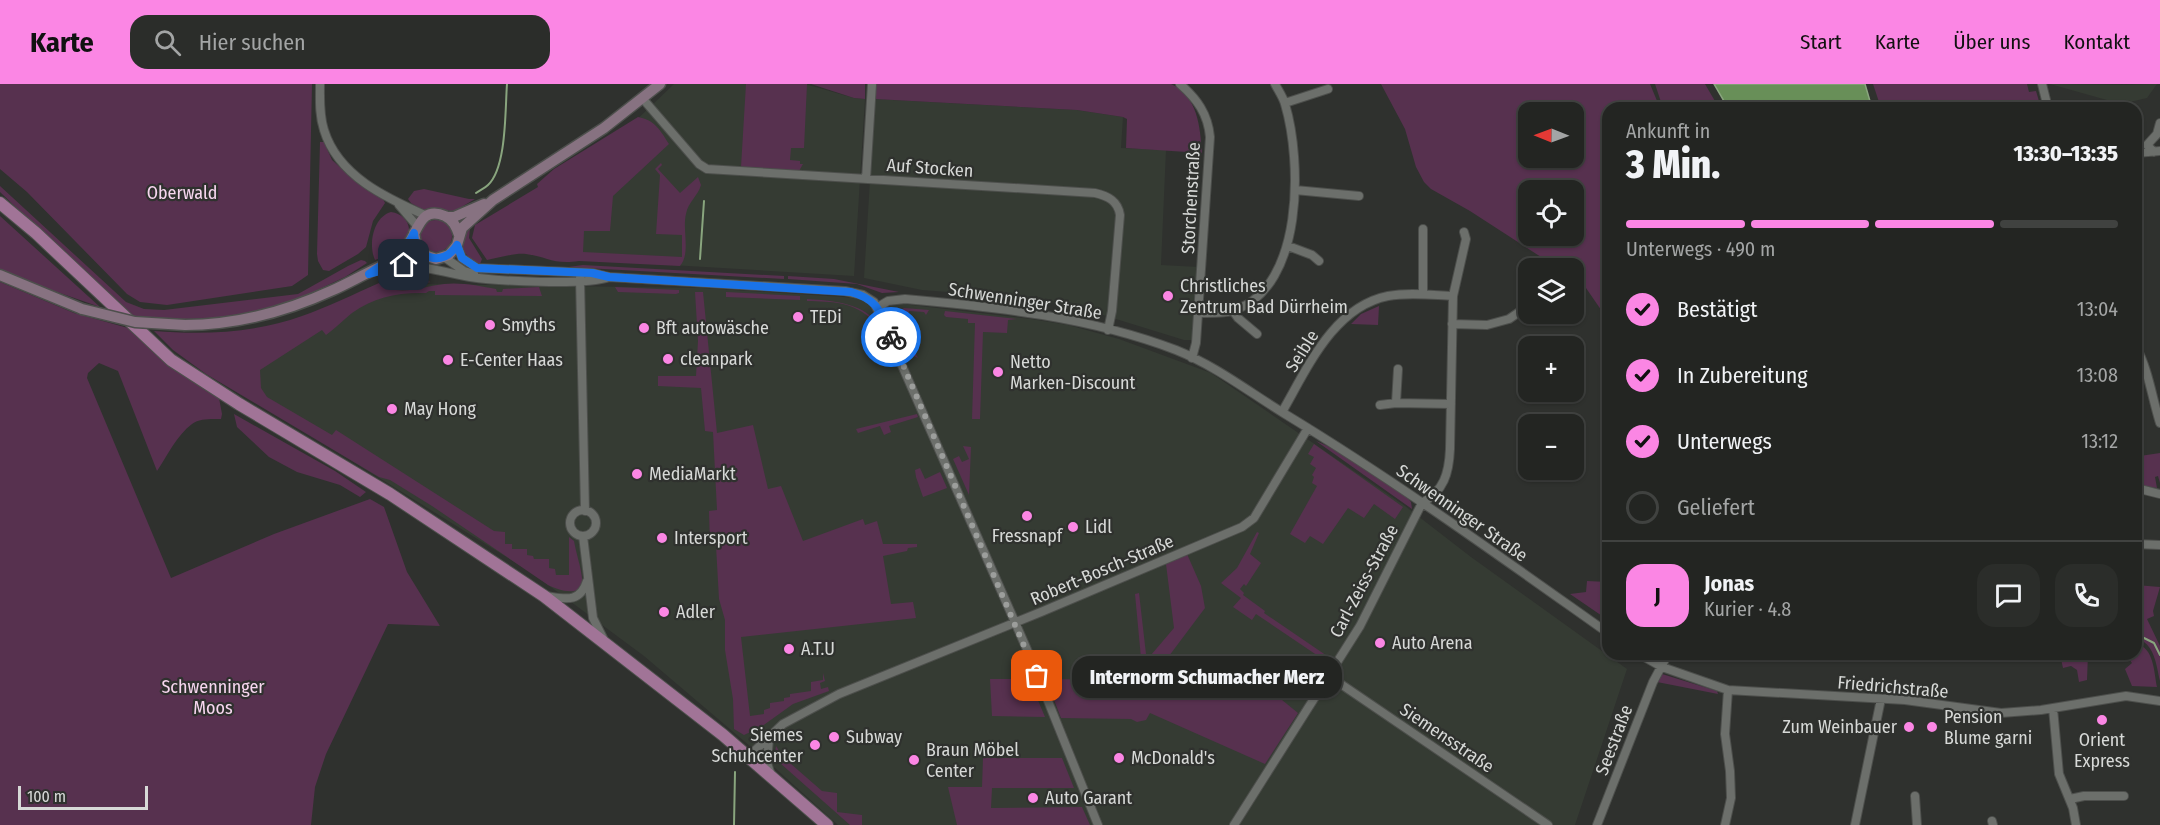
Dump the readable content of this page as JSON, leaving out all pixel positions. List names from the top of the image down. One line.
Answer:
{"streets":{"street":["Auf Stocken","Storchenstraße","Schwenninger Straße","Seible","Robert-Bosch-Straße","Carl-Zeiss-Straße","Friedrichstraße","Siemensstraße","Seestraße"]},"crossings":[["Auf Stocken","Schwenninger Straße"],["Storchenstraße","Schwenninger Straße"],["Schwenninger Straße","Seible"],["Schwenninger Straße","Robert-Bosch-Straße"],["Schwenninger Straße","Carl-Zeiss-Straße"],["Carl-Zeiss-Straße","Siemensstraße"],["Friedrichstraße","Seestraße"]],"parks":["Oberwald","Schwenninger Moos"],"places":["Christliches Zentrum Bad Dürrheim","TEDi","Smyths","Bft autowäsche","cleanpark","E-Center Haas","Netto Marken-Discount","May Hong","MediaMarkt","Fressnapf","Lidl","Intersport","Adler","Auto Arena","A.T.U","Internorm Schumacher Merz","Orient Express","Zum Weinbauer","Pension Blume garni","Subway","Siemes Schuhcenter","McDonald's","Braun Möbel Center","Auto Garant"],"scale_bar":"100 m","north":"left","page":{"header":"Karte","search":"Hier suchen","nav":["Start","Karte","Über uns","Kontakt"],"map_buttons":["+","−"],"heading":["3 Min.","Ankunft in","13:30–13:35"],"panel":["Jonas","Kurier · 4.8"],"bar":"Unterwegs · 490 m","list":[["Bestätigt","13:04"],["In Zubereitung","13:08"],["Unterwegs","13:12"],"Geliefert"],"round":"J","bubble":"Internorm Schumacher Merz","scale":"100 m"}}
